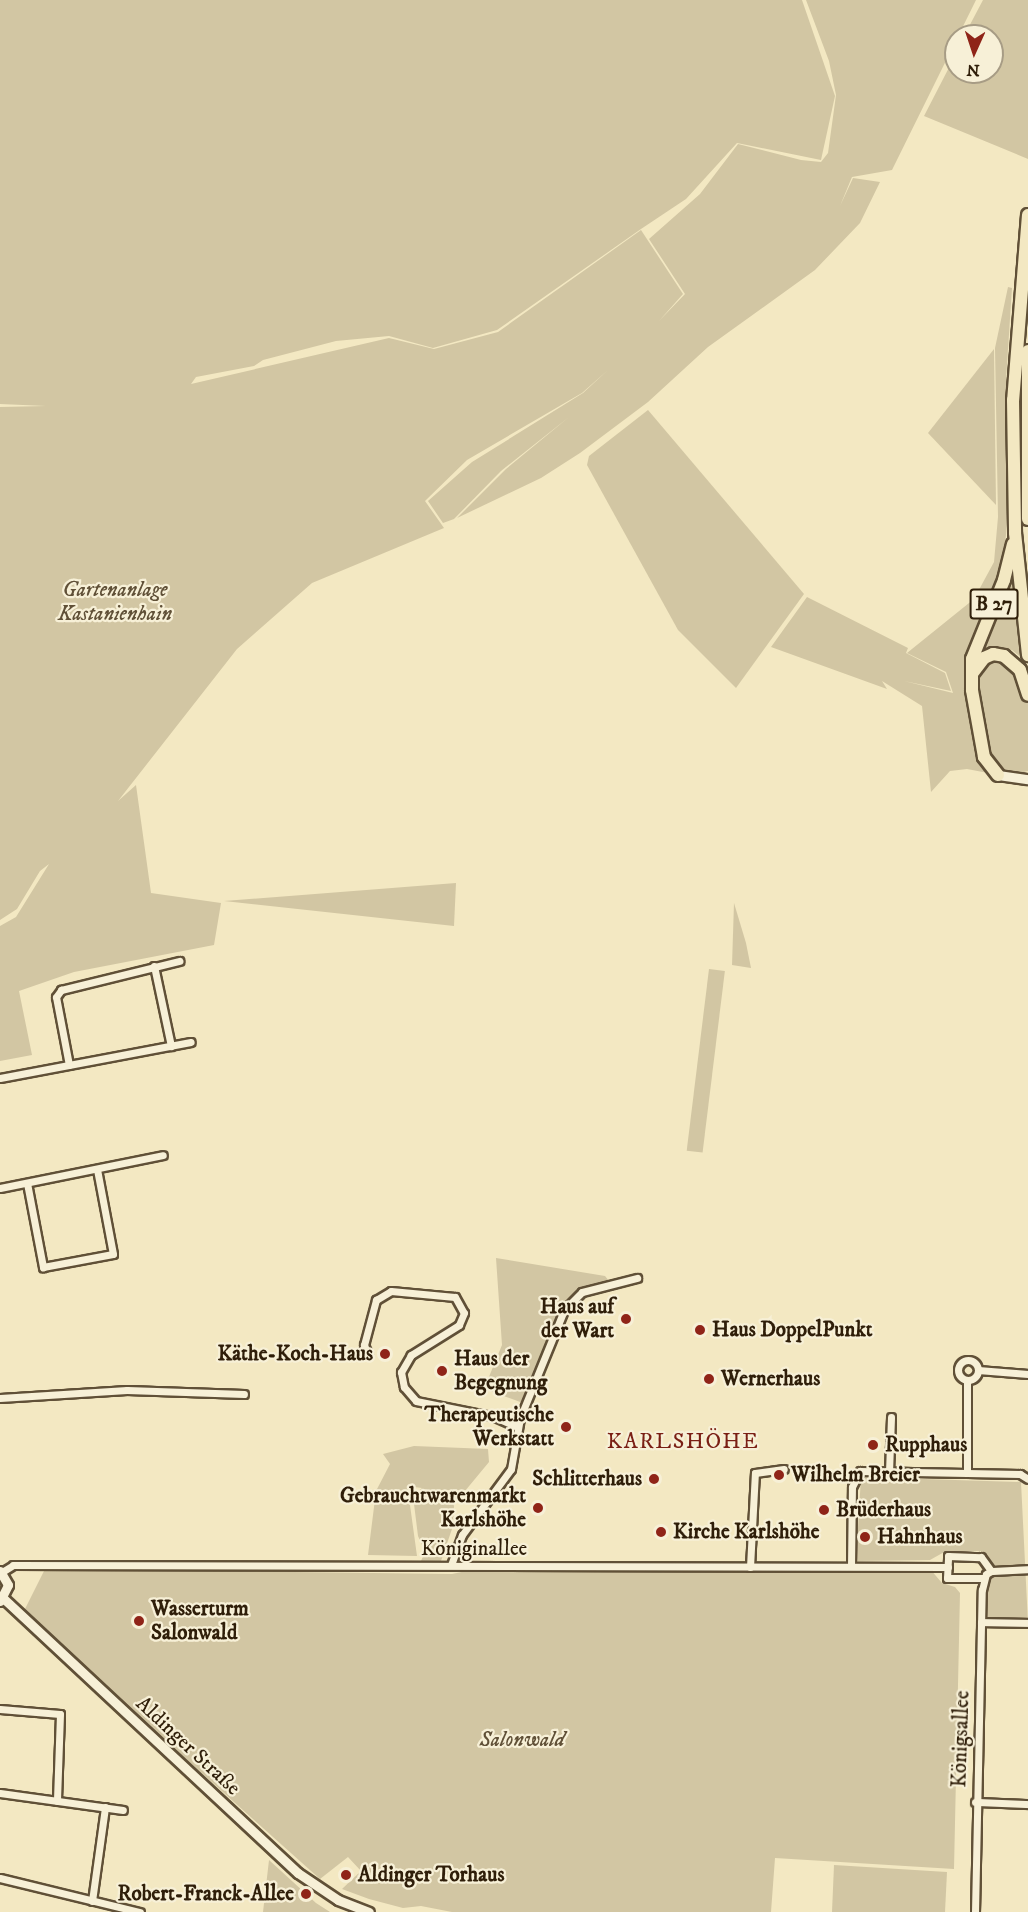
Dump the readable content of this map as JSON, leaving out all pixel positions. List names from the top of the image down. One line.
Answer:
{"streets":{"highway":["B 27"],"main road":["Aldinger Straße"],"street":["Königinallee","Königsallee"]},"districts":["KARLSHÖHE"],"parks":["Gartenanlage Kastanienhain","Salonwald"],"places":["Haus auf der Wart","Haus DoppelPunkt","Käthe-Koch-Haus","Haus der Begegnung","Wernerhaus","Therapeutische Werkstatt","Rupphaus","Wilhelm Breier","Schlitterhaus","Gebrauchtwarenmarkt Karlshöhe","Brüderhaus","Kirche Karlshöhe","Hahnhaus","Wasserturm Salonwald","Aldinger Torhaus","Robert-Franck-Allee"],"north":"bottom"}
